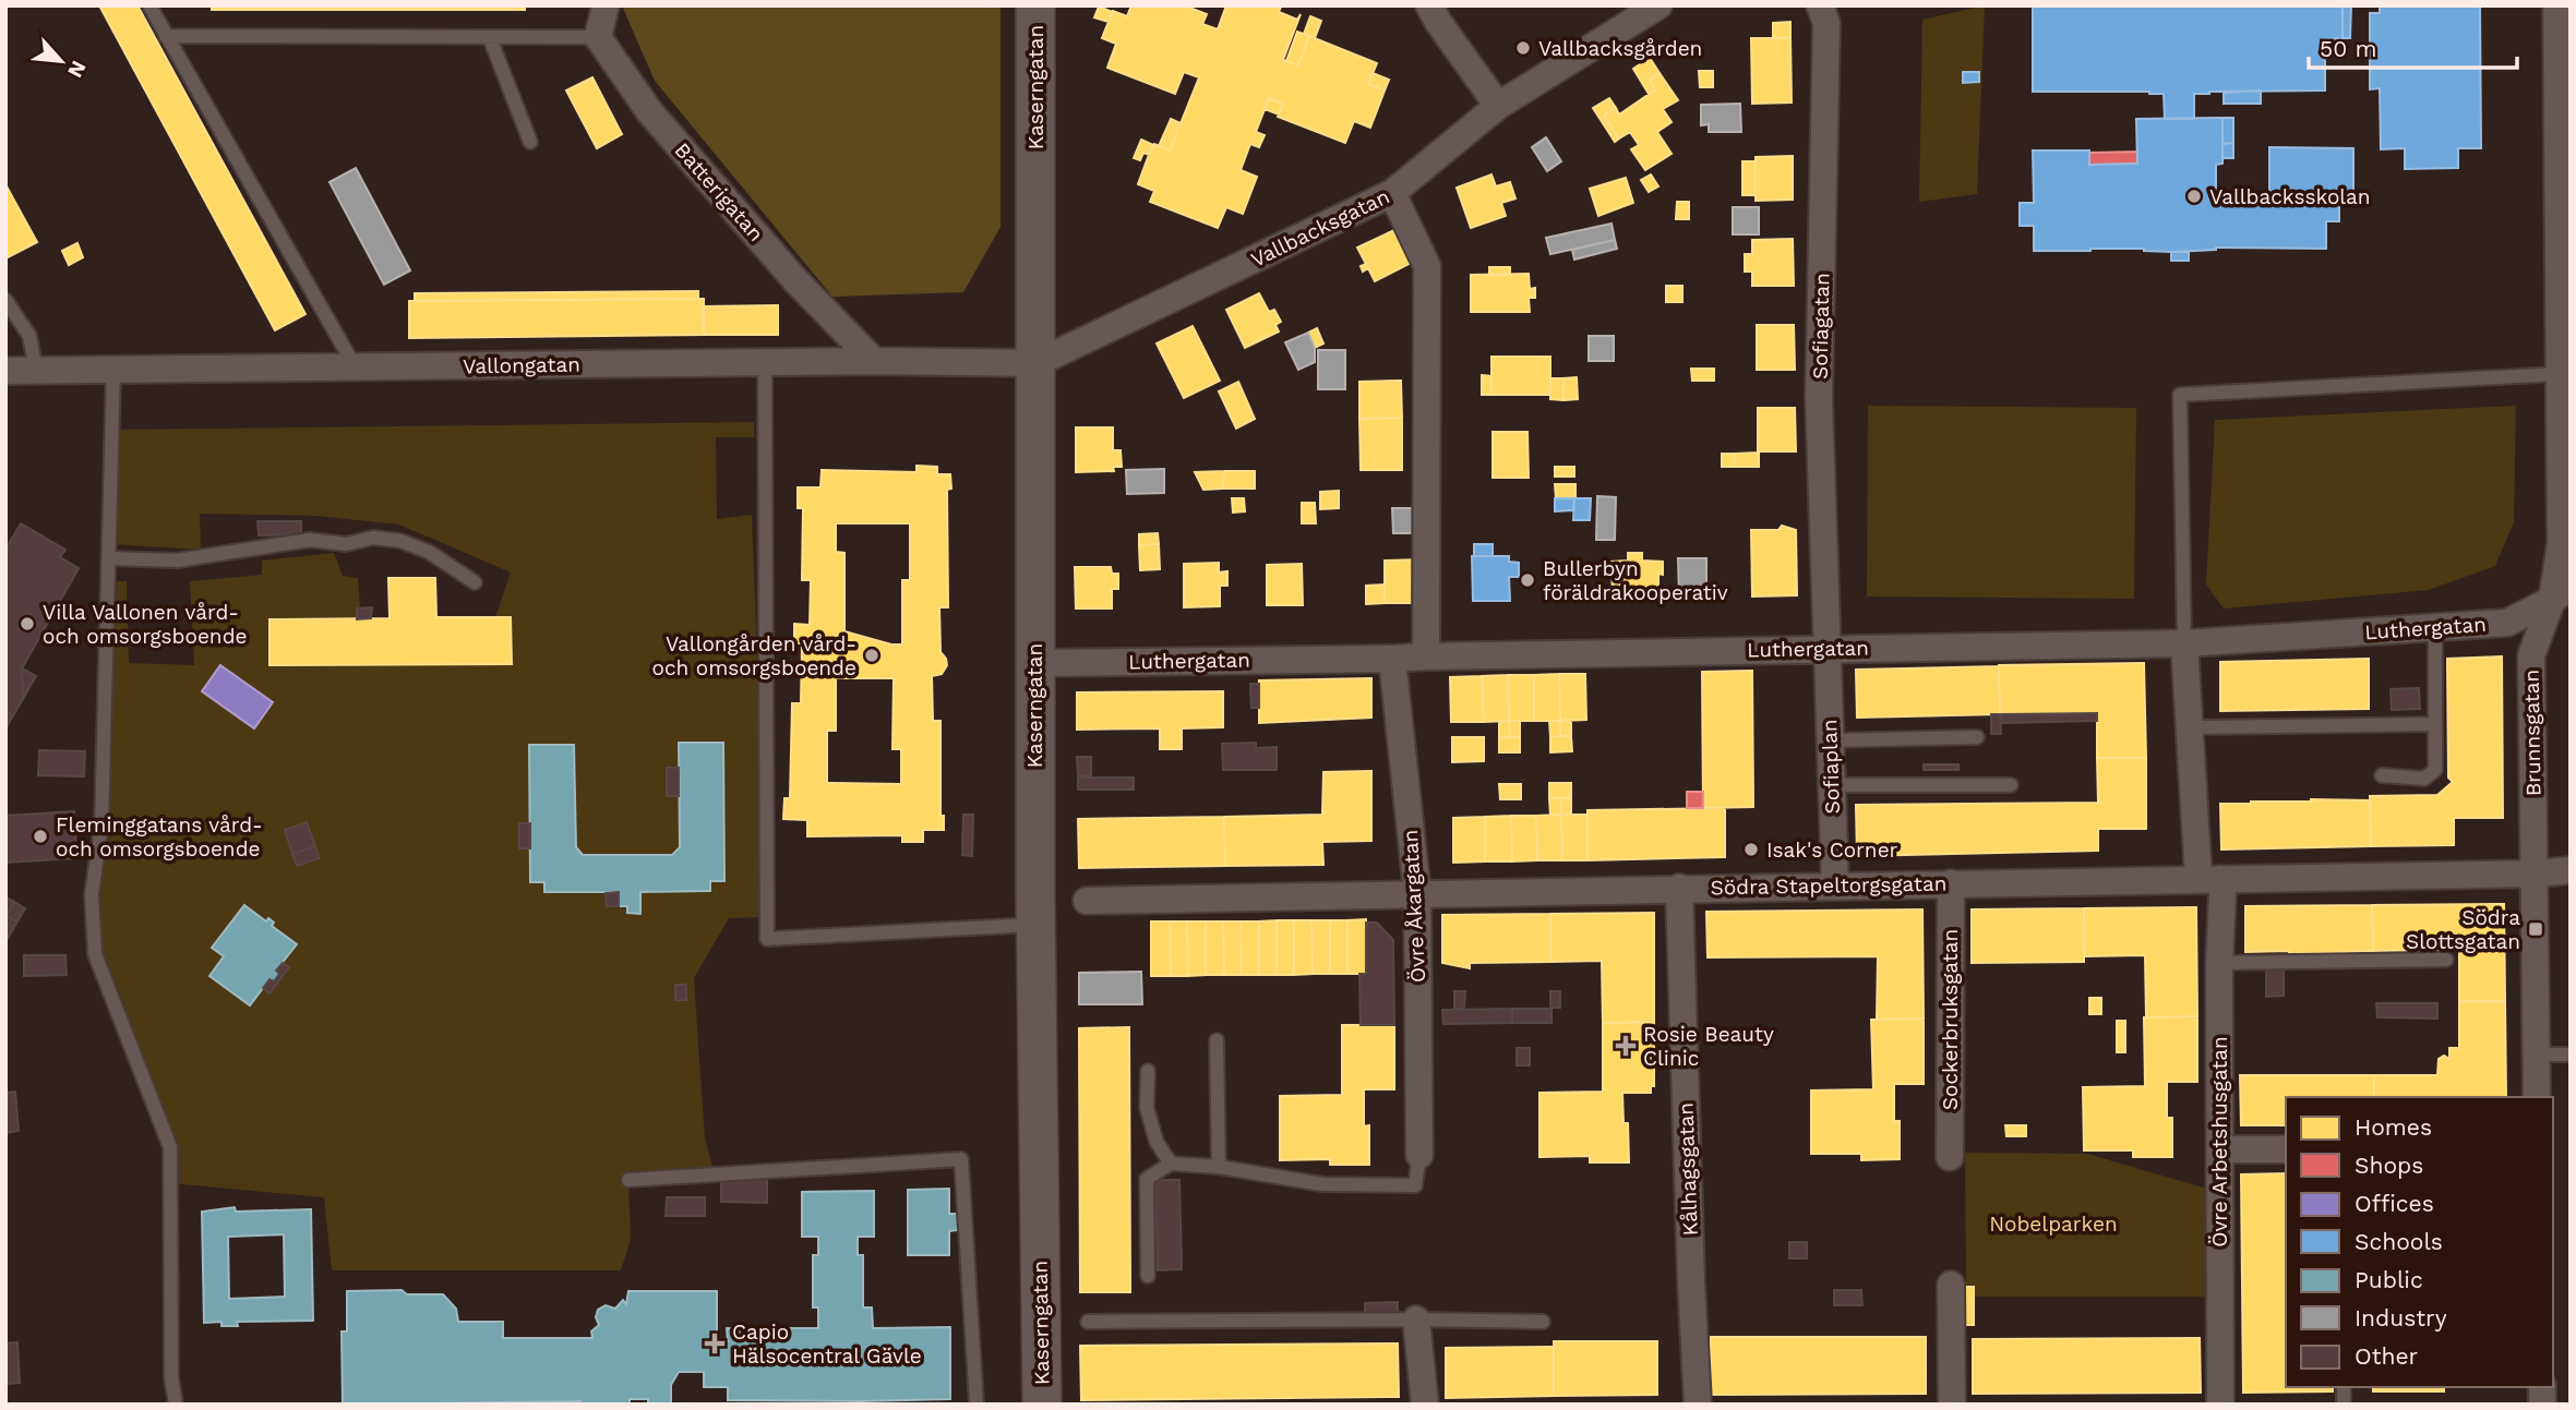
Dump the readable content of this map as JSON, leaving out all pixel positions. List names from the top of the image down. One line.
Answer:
{"streets":{"main road":["Kaserngatan"],"street":["Batterigatan","Vallbacksgatan","Sofiagatan","Vallongatan","Luthergatan","Brunnsgatan","Sofiaplan","Södra Stapeltorgsgatan","Övre Åkargatan","Sockerbruksgatan","Övre Arbetshusgatan","Kålhagsgatan"]},"crossings":[["Kaserngatan","Vallbacksgatan"],["Kaserngatan","Vallongatan"],["Kaserngatan","Luthergatan"],["Batterigatan","Vallongatan"],["Vallbacksgatan","Vallongatan"],["Sofiagatan","Luthergatan"],["Sofiagatan","Sofiaplan"],["Luthergatan","Brunnsgatan"],["Luthergatan","Sofiaplan"],["Luthergatan","Övre Åkargatan"],["Luthergatan","Övre Arbetshusgatan"],["Brunnsgatan","Södra Stapeltorgsgatan"],["Sofiaplan","Södra Stapeltorgsgatan"],["Södra Stapeltorgsgatan","Övre Åkargatan"],["Södra Stapeltorgsgatan","Sockerbruksgatan"],["Södra Stapeltorgsgatan","Övre Arbetshusgatan"],["Södra Stapeltorgsgatan","Kålhagsgatan"]],"parks":["Nobelparken"],"places":{"other":["Vallbacksgården","Vallbacksskolan","Bullerbyn föräldrakooperativ","Villa Vallonen vård- och omsorgsboende","Vallongården vård- och omsorgsboende","Fleminggatans vård- och omsorgsboende","Isak's Corner"],"transit":["Södra Slottsgatan"],"health":["Rosie Beauty Clinic","Capio Hälsocentral Gävle"]},"legend":["Homes","Shops","Offices","Schools","Public","Industry","Other"],"scale_bar":"50 m","north":"bottom right"}
